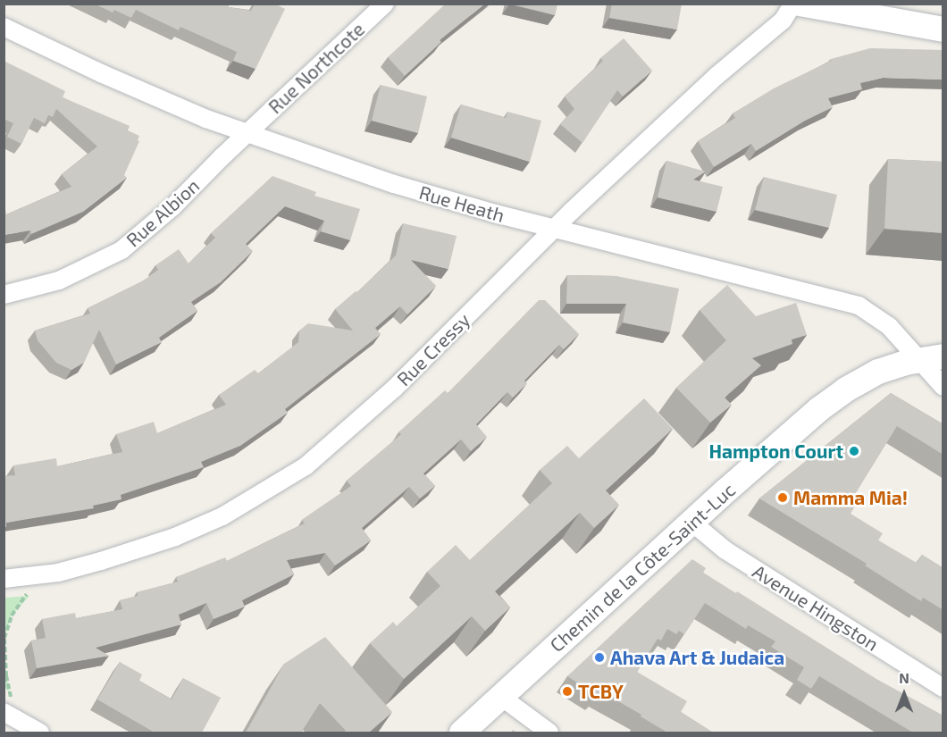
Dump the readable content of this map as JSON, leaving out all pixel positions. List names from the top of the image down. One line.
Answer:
{"streets":{"main road":["Chemin de la Côte-Saint-Luc"],"street":["Rue Northcote","Rue Heath","Rue Albion","Rue Cressy","Avenue Hingston"]},"crossings":[["Rue Northcote","Rue Heath"],["Rue Northcote","Rue Albion"],["Rue Heath","Rue Albion"],["Rue Heath","Rue Cressy"],["Rue Heath","Chemin de la Côte-Saint-Luc"],["Chemin de la Côte-Saint-Luc","Avenue Hingston"]],"places":["Hampton Court","Mamma Mia!","Ahava Art & Judaica","TCBY"],"north":"top"}
